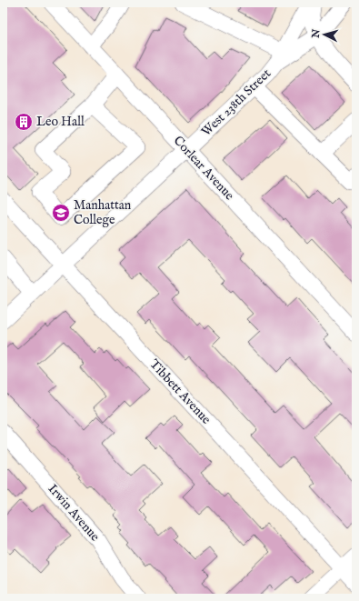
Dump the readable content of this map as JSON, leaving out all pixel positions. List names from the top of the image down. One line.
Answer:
{"streets":{"street":["West 238th Street","Corlear Avenue","Tibbett Avenue","Irwin Avenue"]},"crossings":[["West 238th Street","Corlear Avenue"],["West 238th Street","Tibbett Avenue"]],"places":{"building":["Leo Hall"],"school or university":["Manhattan College"]},"north":"left"}
